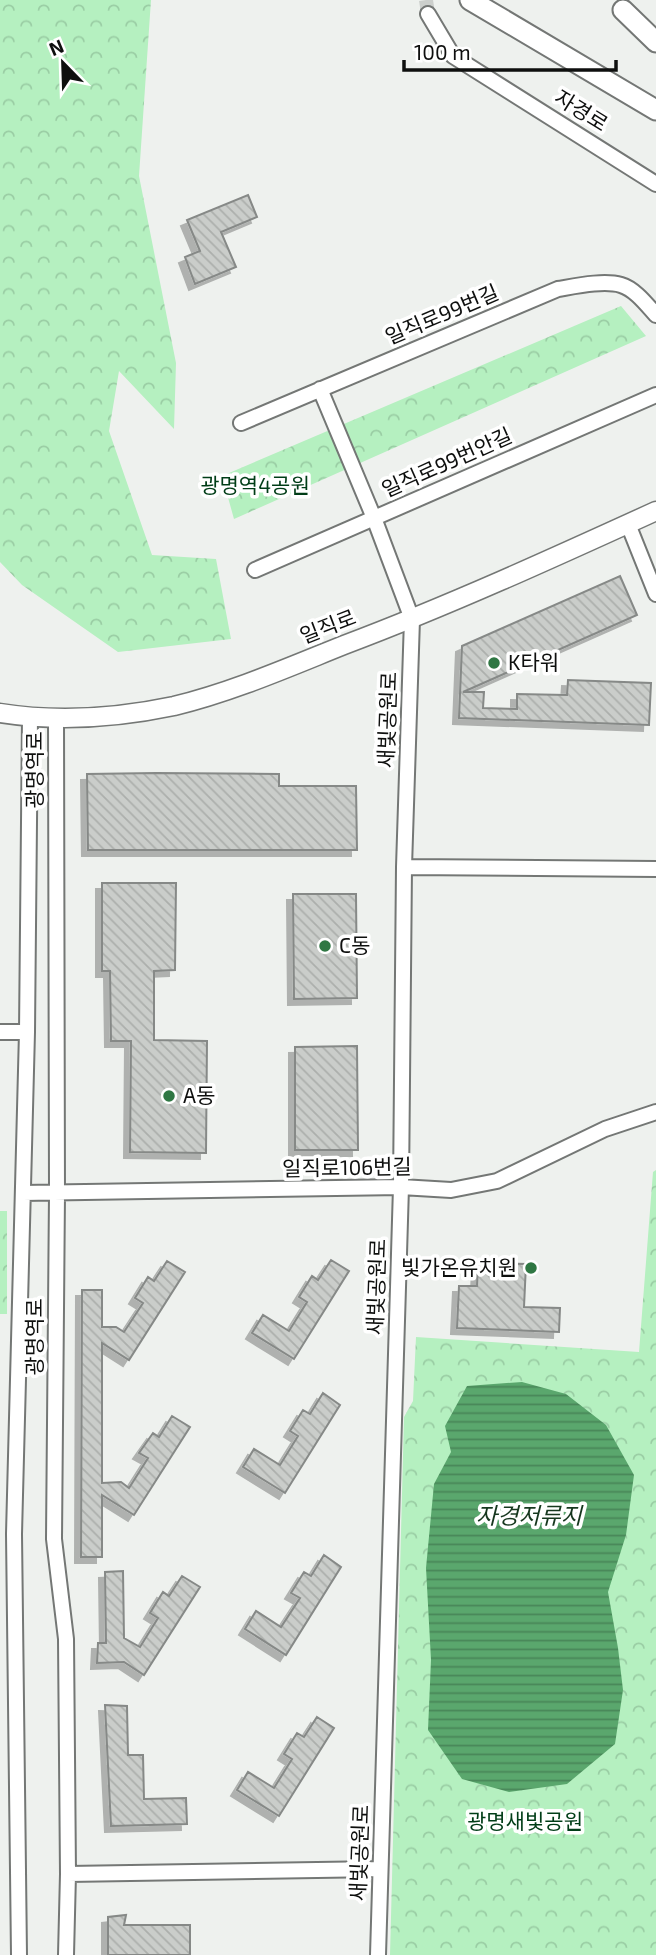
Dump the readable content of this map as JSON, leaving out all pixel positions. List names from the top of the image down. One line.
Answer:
{"streets":{"main road":["일직로"],"street":["자경로","일직로99번길","일직로99번안길","새빛공원로","광명역로","일직로106번길"]},"crossings":[["일직로","새빛공원로"],["일직로","광명역로"],["새빛공원로","일직로106번길"],["광명역로","일직로106번길"]],"water":["자경저류지"],"parks":["광명역4공원","광명새빛공원"],"places":["K타워","C동","A동","빛가온유치원"],"scale_bar":"100 m","north":"top left"}
